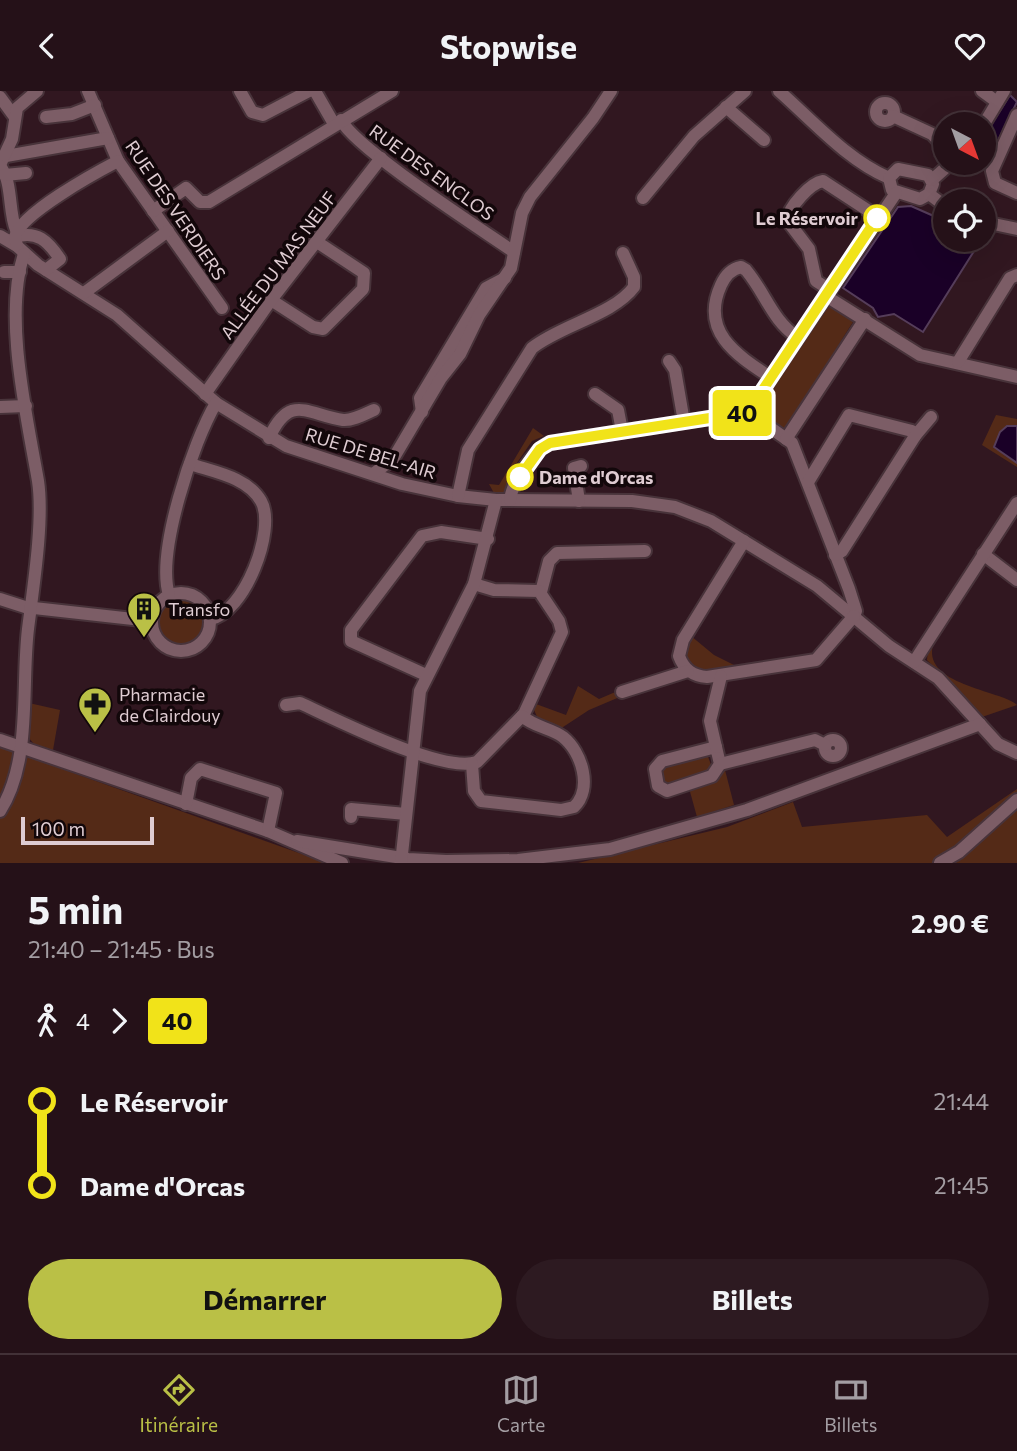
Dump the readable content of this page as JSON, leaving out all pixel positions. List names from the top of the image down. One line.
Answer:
{"streets":{"street":["RUE DES ENCLOS","RUE DES VERDIERS","ALLÉE DU MAS NEUF","RUE DE BEL-AIR"]},"crossings":[["RUE DES ENCLOS","ALLÉE DU MAS NEUF"],["ALLÉE DU MAS NEUF","RUE DE BEL-AIR"]],"places":{"other":["Le Réservoir","Dame d'Orcas"],"building":["Transfo"],"pharmacy":["Pharmacie de Clairdouy"]},"lines":["bus line 40"],"scale_bar":"100 m","north":"bottom right","page":{"header":"Stopwise","on_map":"40","scale":"100 m","heading":["5 min","21:40 – 21:45 · Bus","2.90 €"],"legs":["4","40"],"list":[{"name":"Le Réservoir","value":"21:44"},{"name":"Dame d'Orcas","value":"21:45"}],"buttons":["Démarrer","Billets"],"tabs":["Itinéraire","Carte","Billets"]}}
